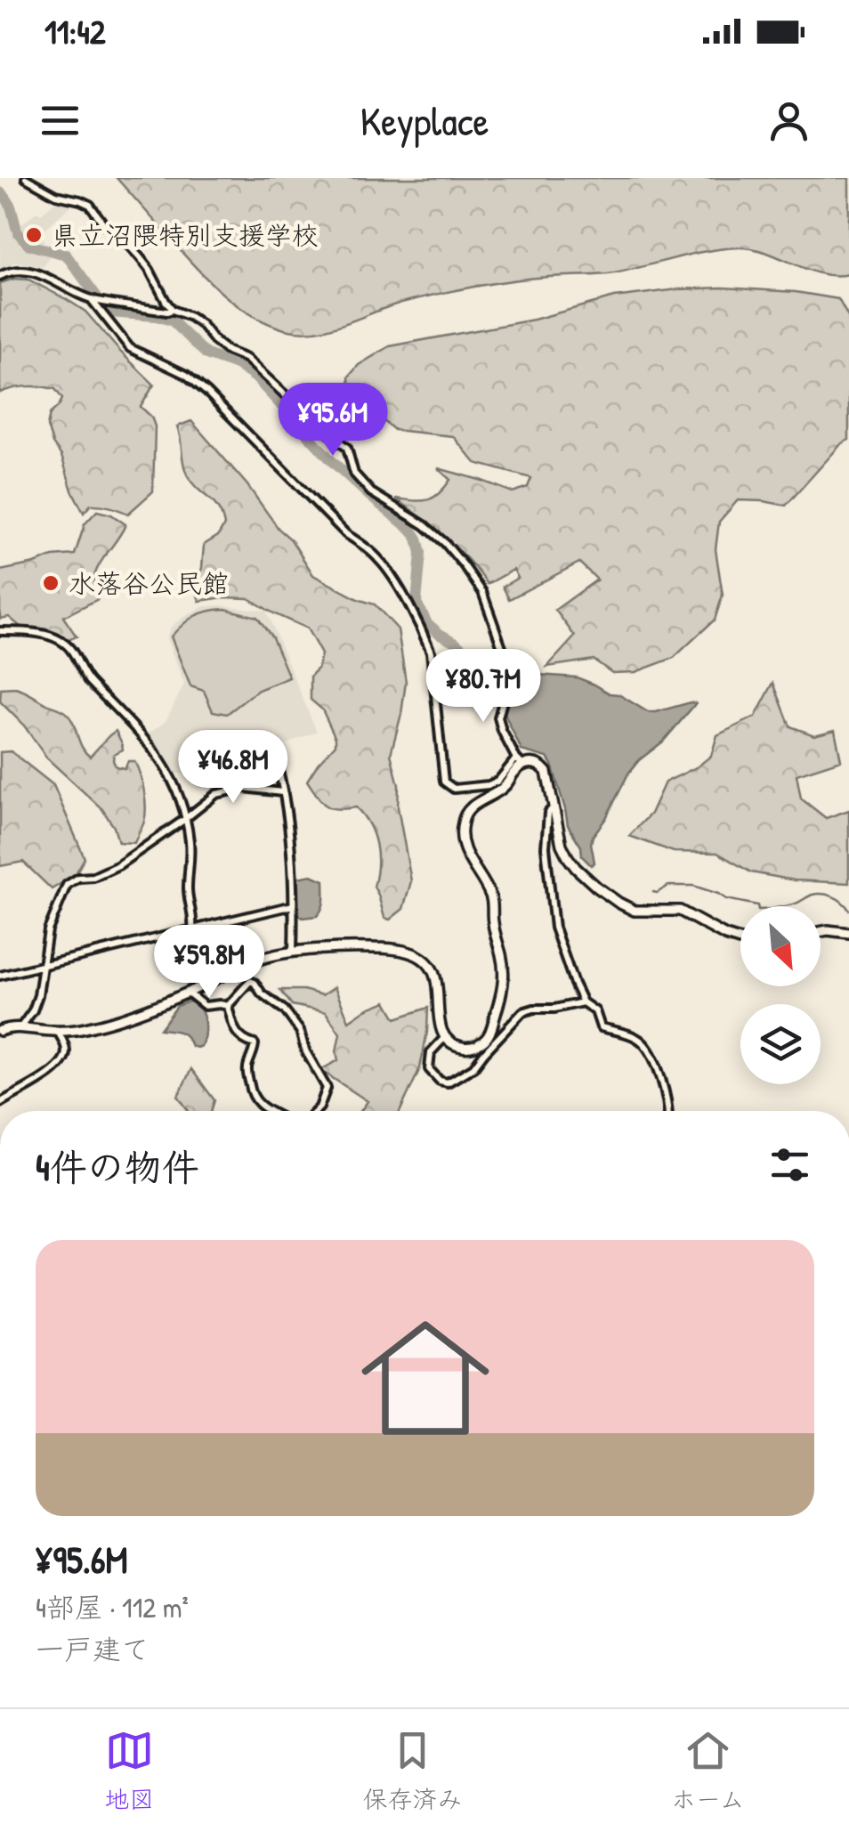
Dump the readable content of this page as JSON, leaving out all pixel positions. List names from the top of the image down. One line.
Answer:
{"places":["県立沼隈特別支援学校","水落谷公民館"],"north":"bottom right","page":{"status":"11:42","header":"Keyplace","price":["¥95.6M","¥80.7M","¥46.8M","¥59.8M"],"heading":"4件の物件","list":[{"name":"¥95.6M","note":"4部屋 · 112 m² · 一戸建て"}],"tabs":["地図","保存済み","ホーム"]}}
